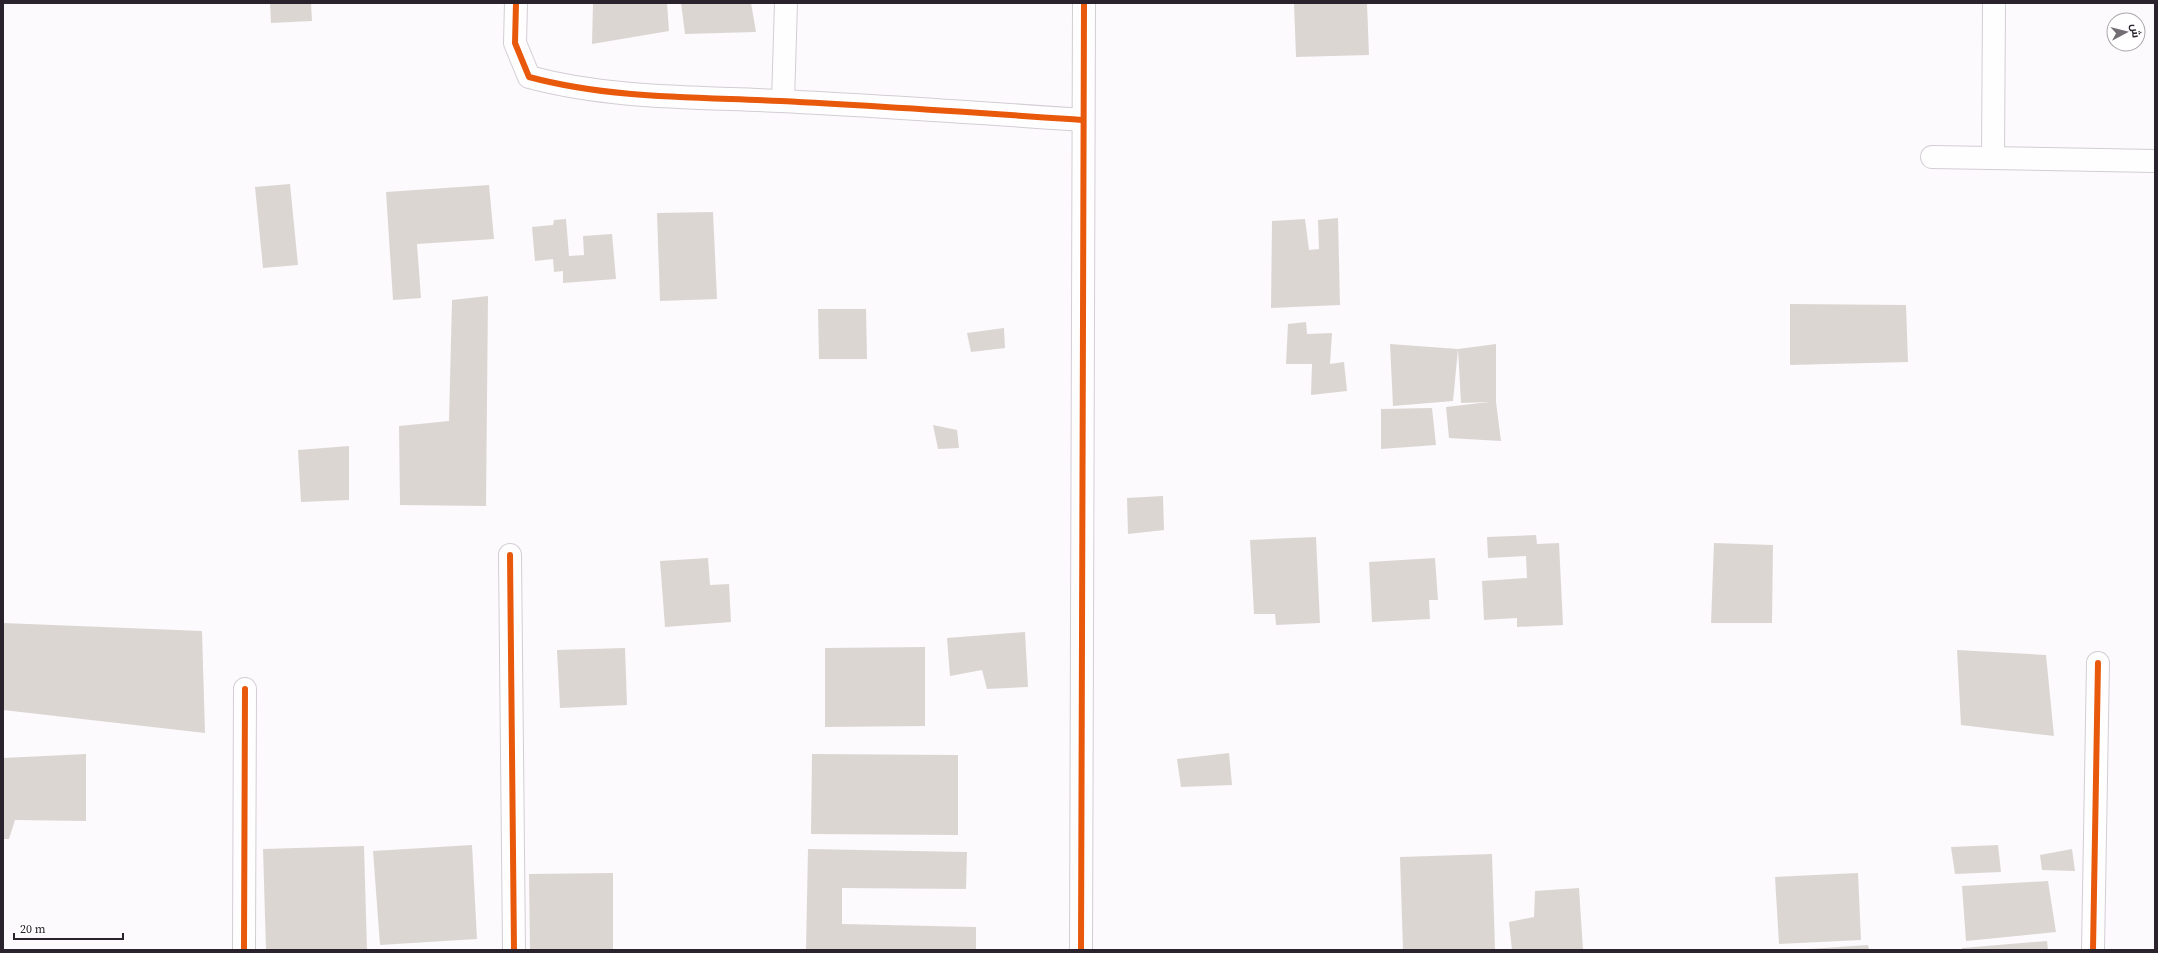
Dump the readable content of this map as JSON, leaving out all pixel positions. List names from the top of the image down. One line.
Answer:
{"scale_bar":"20 m","north":"right"}
